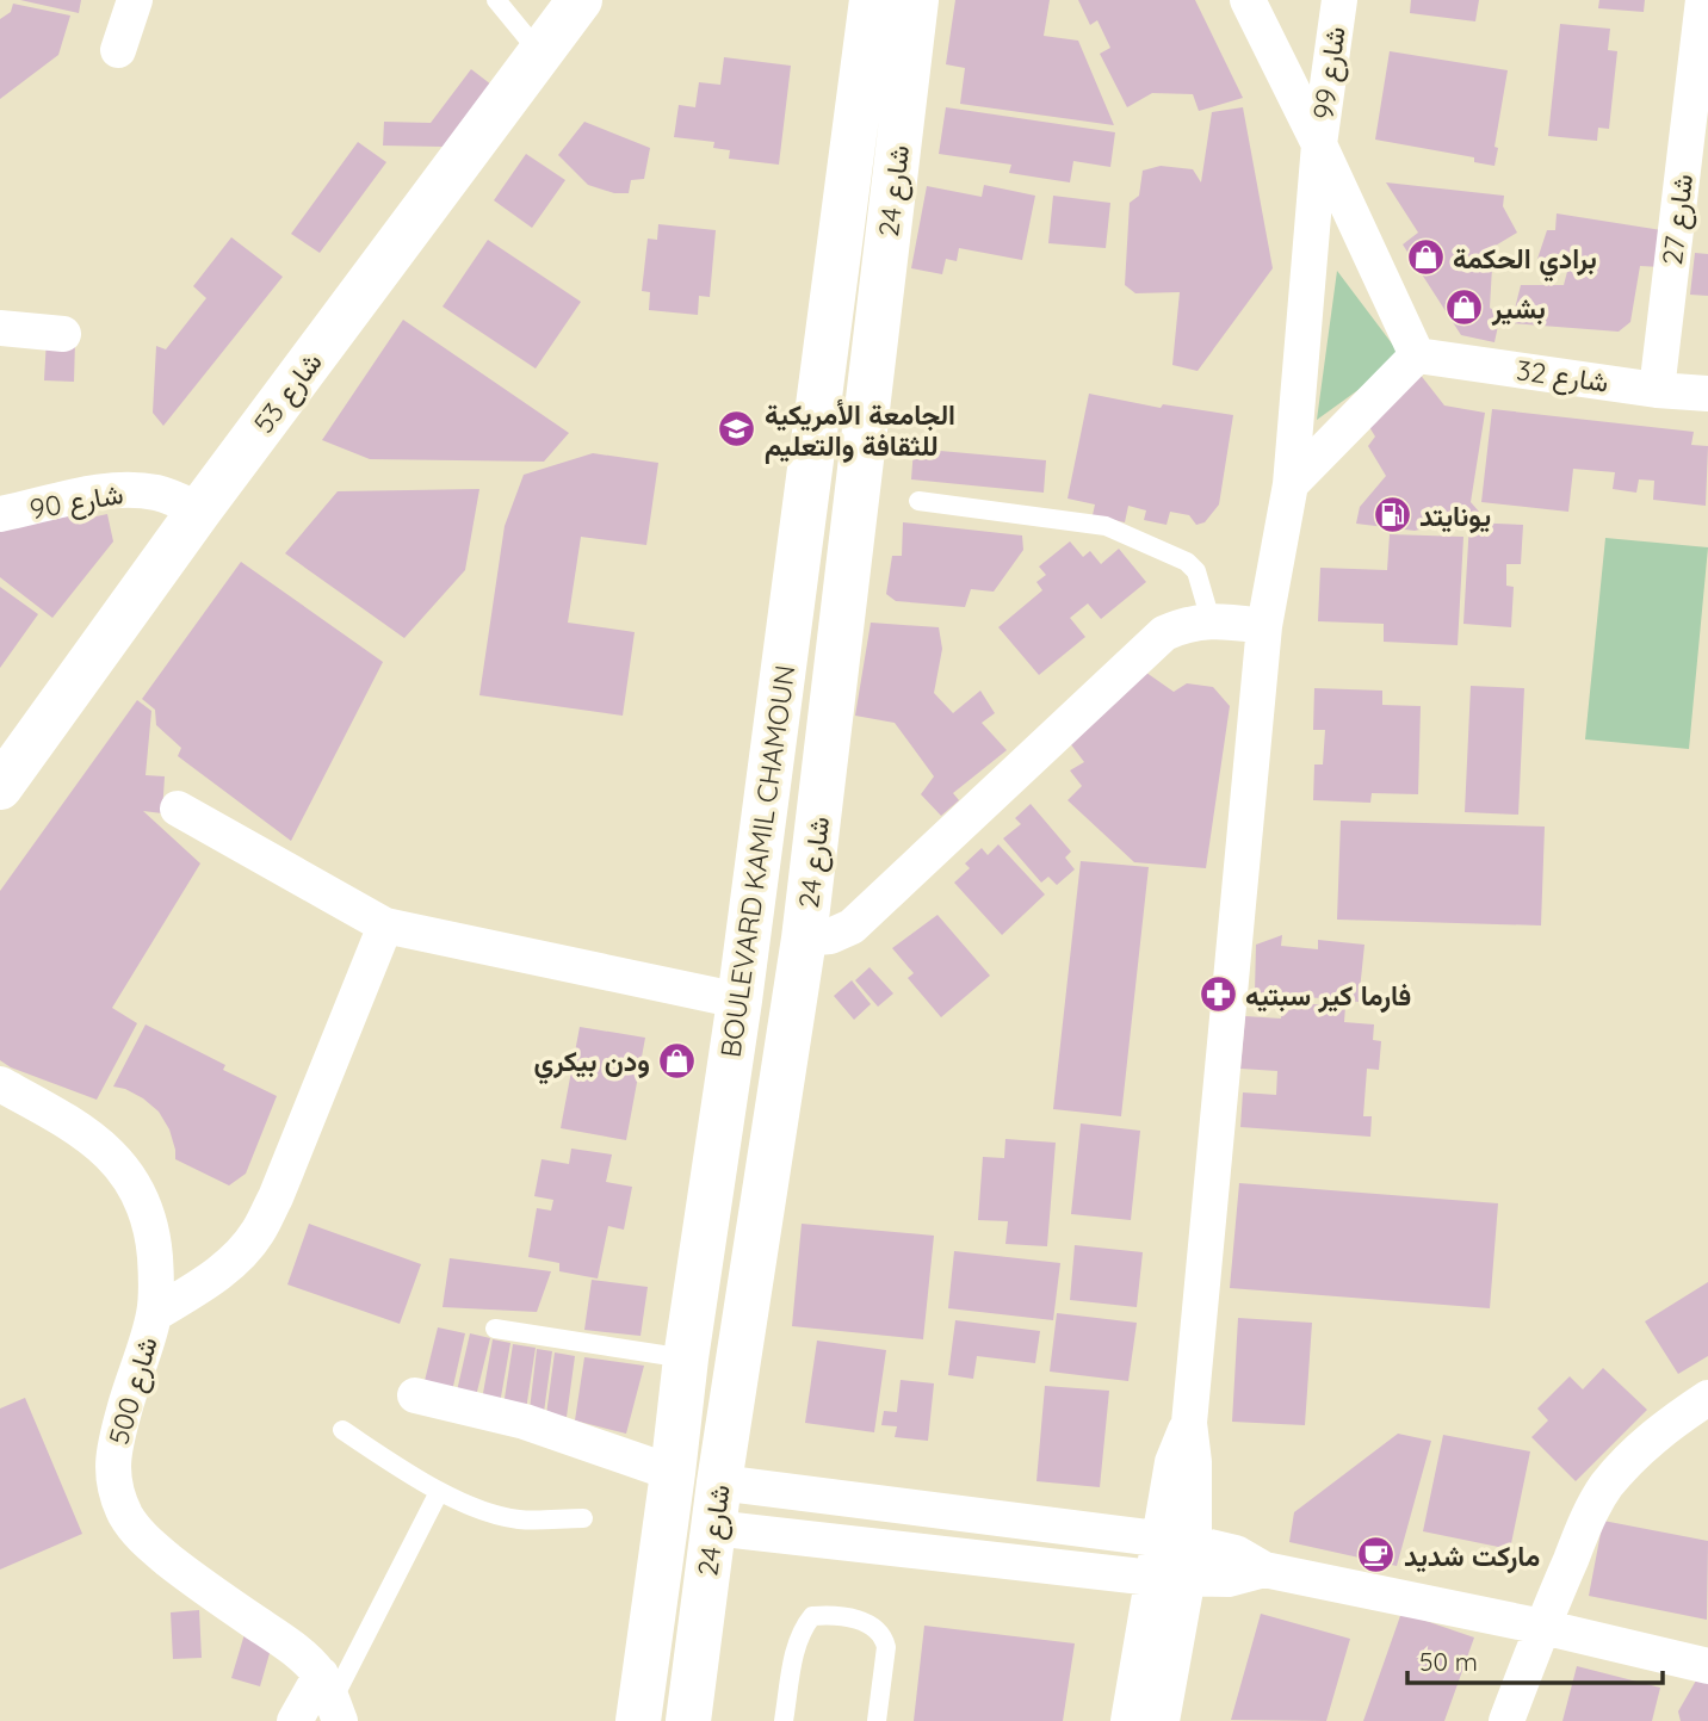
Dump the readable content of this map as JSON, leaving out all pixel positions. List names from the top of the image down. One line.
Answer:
{"streets":{"main road":["شارع 24","شارع 53","BOULEVARD KAMIL CHAMOUN"],"street":["شارع 99","شارع 27","شارع 32","شارع 90","شارع 500"]},"crossings":[["شارع 27","شارع 32"],["شارع 53","شارع 90"]],"places":{"shop":["برادي الحكمة","بشير","ودن بيكري"],"school or university":["الجامعة الأمريكية للثقافة والتعليم"],"fuel station":["يونايتد"],"pharmacy":["فارما كير سبتيه"],"cafe":["ماركت شديد"]},"scale_bar":"50 m"}
